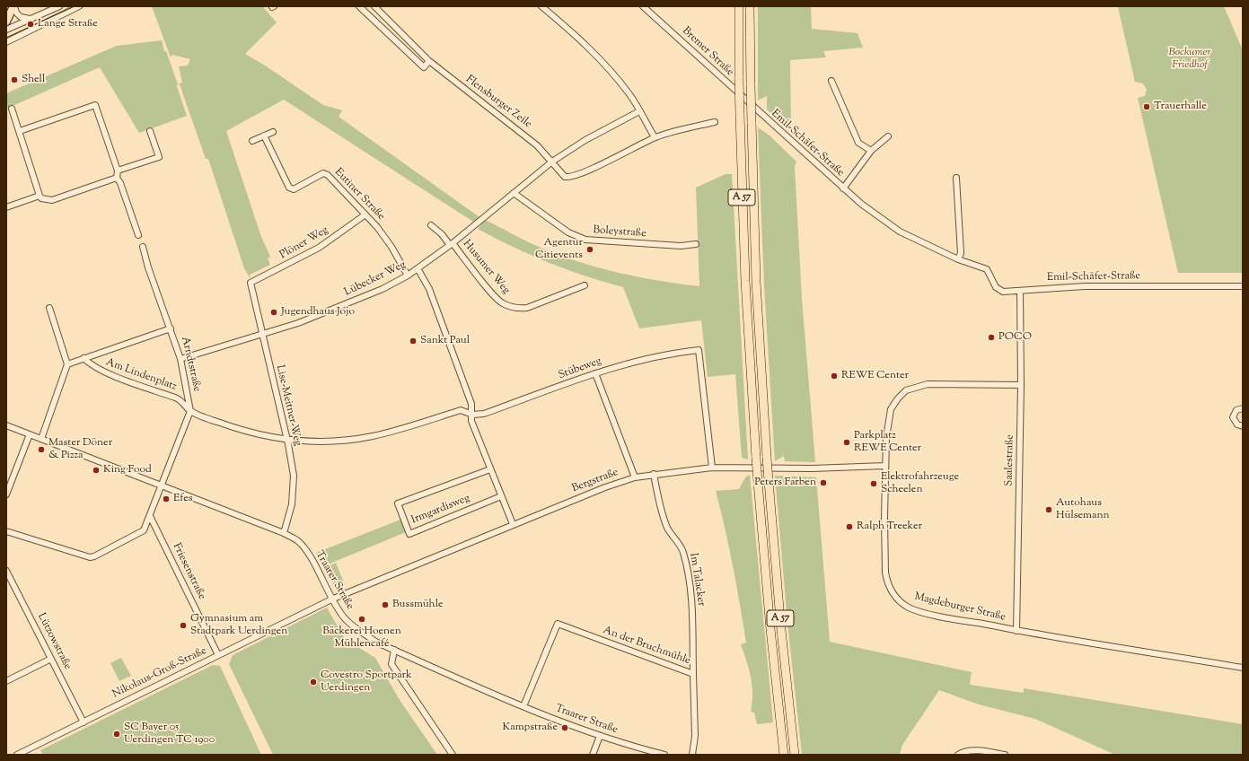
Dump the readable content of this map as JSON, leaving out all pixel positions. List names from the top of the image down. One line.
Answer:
{"streets":{"highway":["A 57"],"street":["Bremer Straße","Flensburger Zeile","Emil-Schäfer-Straße","Eutiner Straße","Boleystraße","Plöner Weg","Husumer Weg","Lübecker Weg","Arndtstraße","Stübeweg","Am Lindenplatz","Lise-Meitner-Weg","Saalestraße","Bergstraße","Irmgardisweg","Friesenstraße","Im Talacker","Traarer Straße","Magdeburger Straße","Lützowstraße","An der Bruchmühle","Nikolaus-Groß-Straße"]},"crossings":[["Bremer Straße","Emil-Schäfer-Straße"],["Flensburger Zeile","Lübecker Weg"],["Emil-Schäfer-Straße","Saalestraße"],["Eutiner Straße","Plöner Weg"],["Eutiner Straße","Lübecker Weg"],["Boleystraße","Lübecker Weg"],["Plöner Weg","Lise-Meitner-Weg"],["Husumer Weg","Lübecker Weg"],["Lübecker Weg","Arndtstraße"],["Lübecker Weg","Lise-Meitner-Weg"],["Arndtstraße","Stübeweg"],["Arndtstraße","Am Lindenplatz"],["Stübeweg","Am Lindenplatz"],["Stübeweg","Lise-Meitner-Weg"],["Stübeweg","Bergstraße"],["Lise-Meitner-Weg","Traarer Straße"],["Saalestraße","Magdeburger Straße"],["Bergstraße","Im Talacker"],["Bergstraße","Traarer Straße"],["Bergstraße","Magdeburger Straße"],["Bergstraße","Nikolaus-Groß-Straße"],["Friesenstraße","Nikolaus-Groß-Straße"],["Im Talacker","An der Bruchmühle"],["Traarer Straße","An der Bruchmühle"],["Traarer Straße","Nikolaus-Groß-Straße"],["Lützowstraße","Nikolaus-Groß-Straße"]],"parks":["Bockumer Friedhof"],"places":["Lange Straße","Shell","Trauerhalle","Agentur Citievents","Jugendhaus Jojo","POCO","Sankt Paul","REWE Center","Parkplatz REWE Center","Master Döner & Pizza","King Food","Peters Farben","Elektrofahrzeuge Scheelen","Efes","Autohaus Hülsemann","Ralph Treeker","Bussmühle","Bäckerei Hoenen Mühlencafé","Gymnasium am Stadtpark Uerdingen","Covestro Sportpark Uerdingen","Kampstraße","SC Bayer 05 Uerdingen TC 1900"]}
